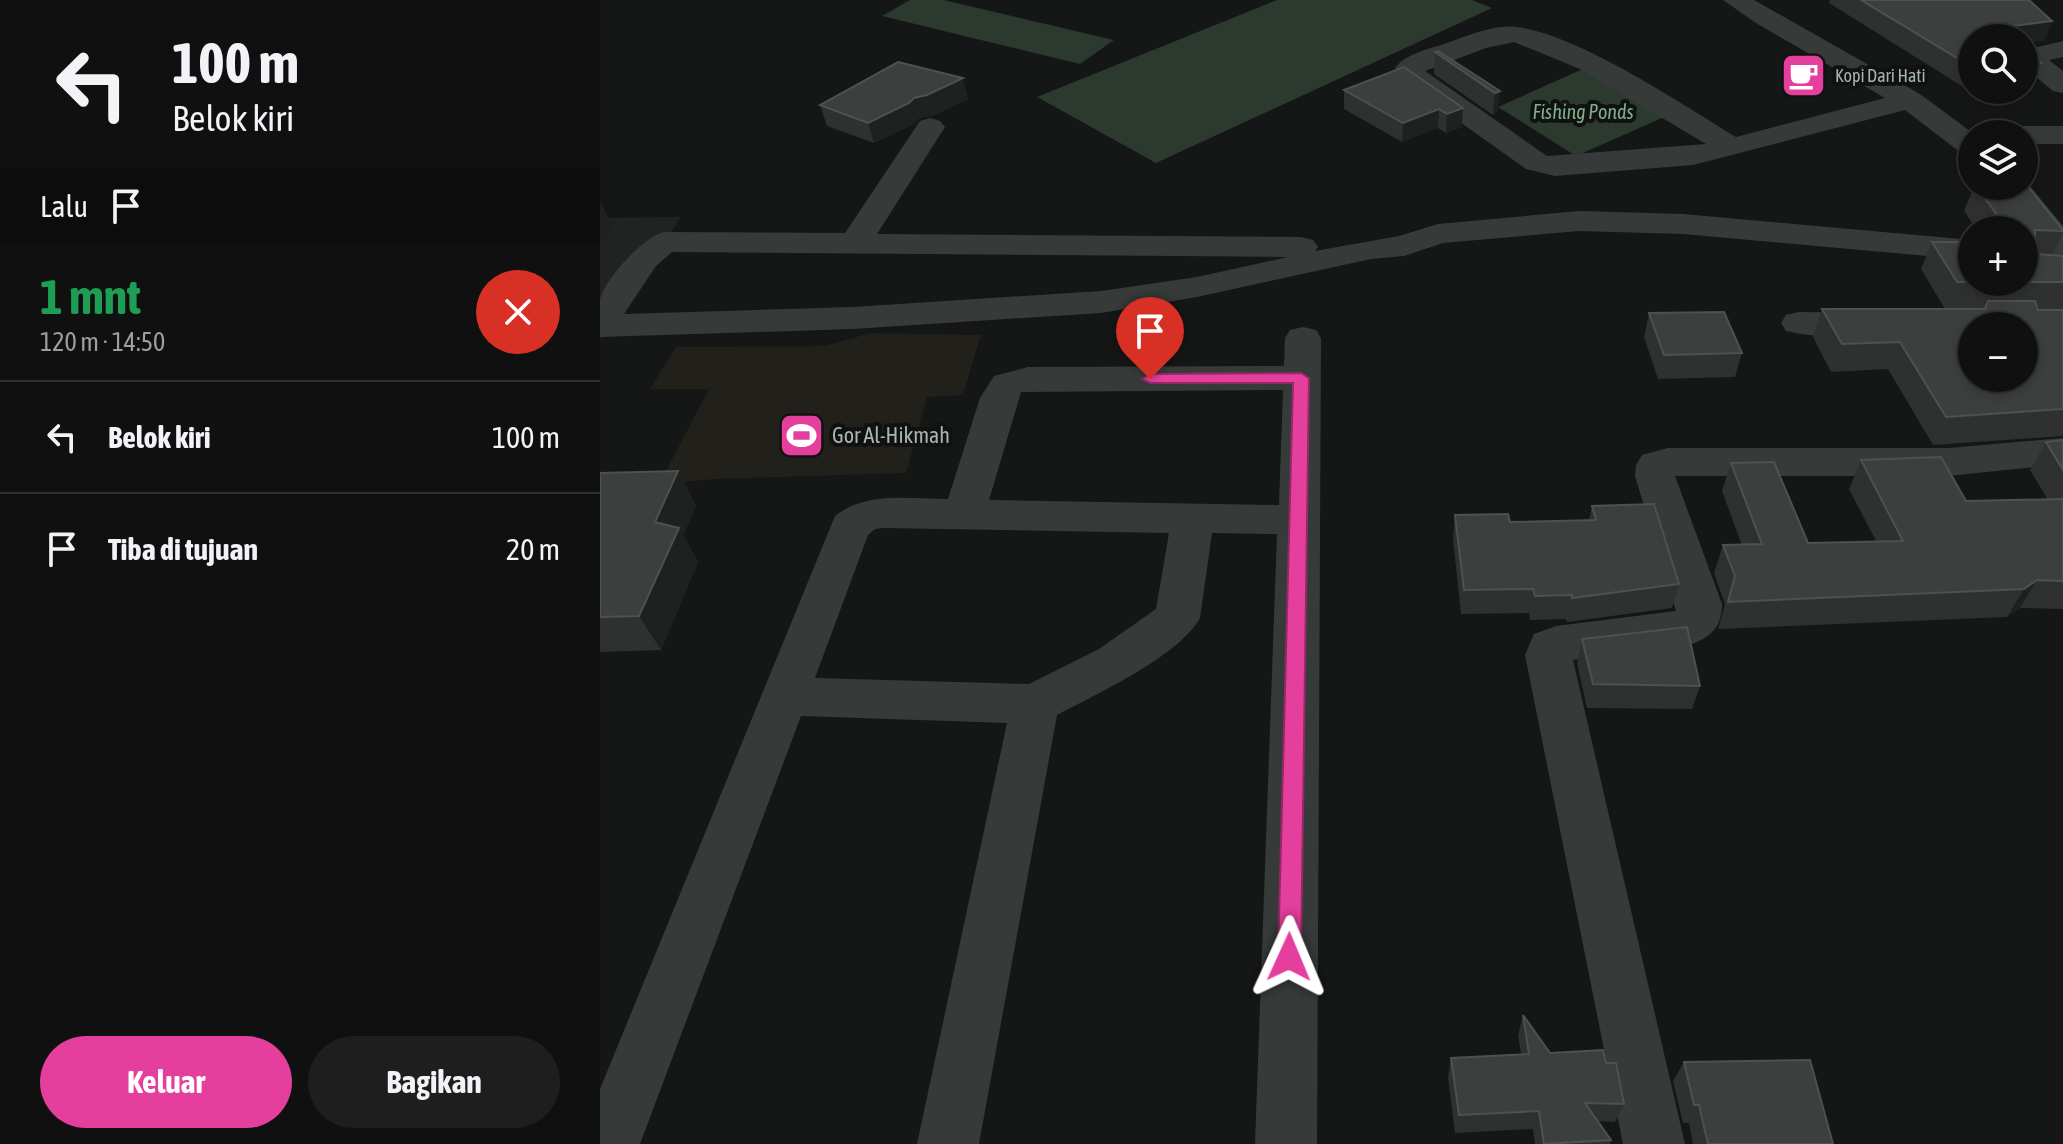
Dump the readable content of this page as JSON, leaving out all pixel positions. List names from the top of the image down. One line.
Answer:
{"water":["Fishing Ponds"],"places":{"cafe":["Kopi Dari Hati"],"sports":["Gor Al-Hikmah"]},"page":{"turn":["100 m","Belok kiri"],"map_buttons":["+","−"],"then":"Lalu","heading":["1 mnt","120 m · 14:50"],"list":[{"name":"Belok kiri","value":"100 m"},{"name":"Tiba di tujuan","value":"20 m"}],"buttons":["Keluar","Bagikan"]}}
